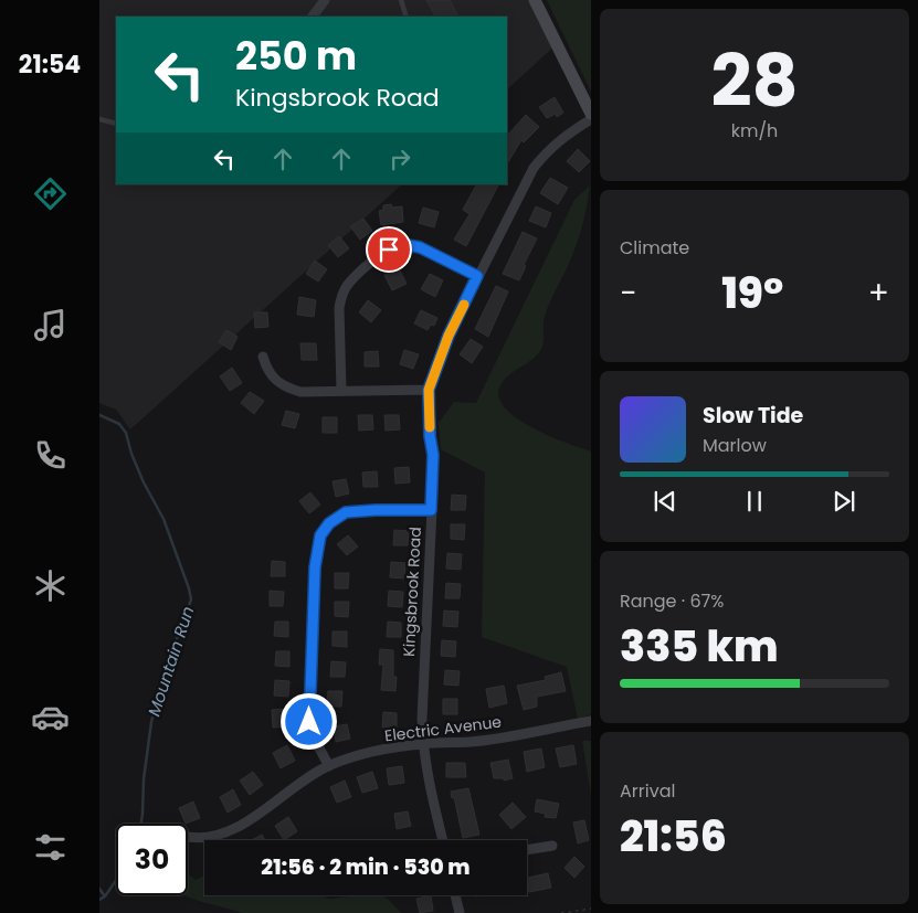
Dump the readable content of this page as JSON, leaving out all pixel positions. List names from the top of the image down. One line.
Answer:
{"streets":{"street":["Kingsbrook Road","Electric Avenue"]},"crossings":[["Kingsbrook Road","Electric Avenue"]],"water":["Mountain Run"],"page":{"tabs":"21:54","tile":[["28","km/h"],"Climate",["Range · 67%","335 km"],["Arrival","21:56"]],"turn":["250 m","Kingsbrook Road"],"heat":["−","19°","+"],"song":["Slow Tide","Marlow"],"limit":"30","trip":"21:56 · 2 min · 530 m"}}
